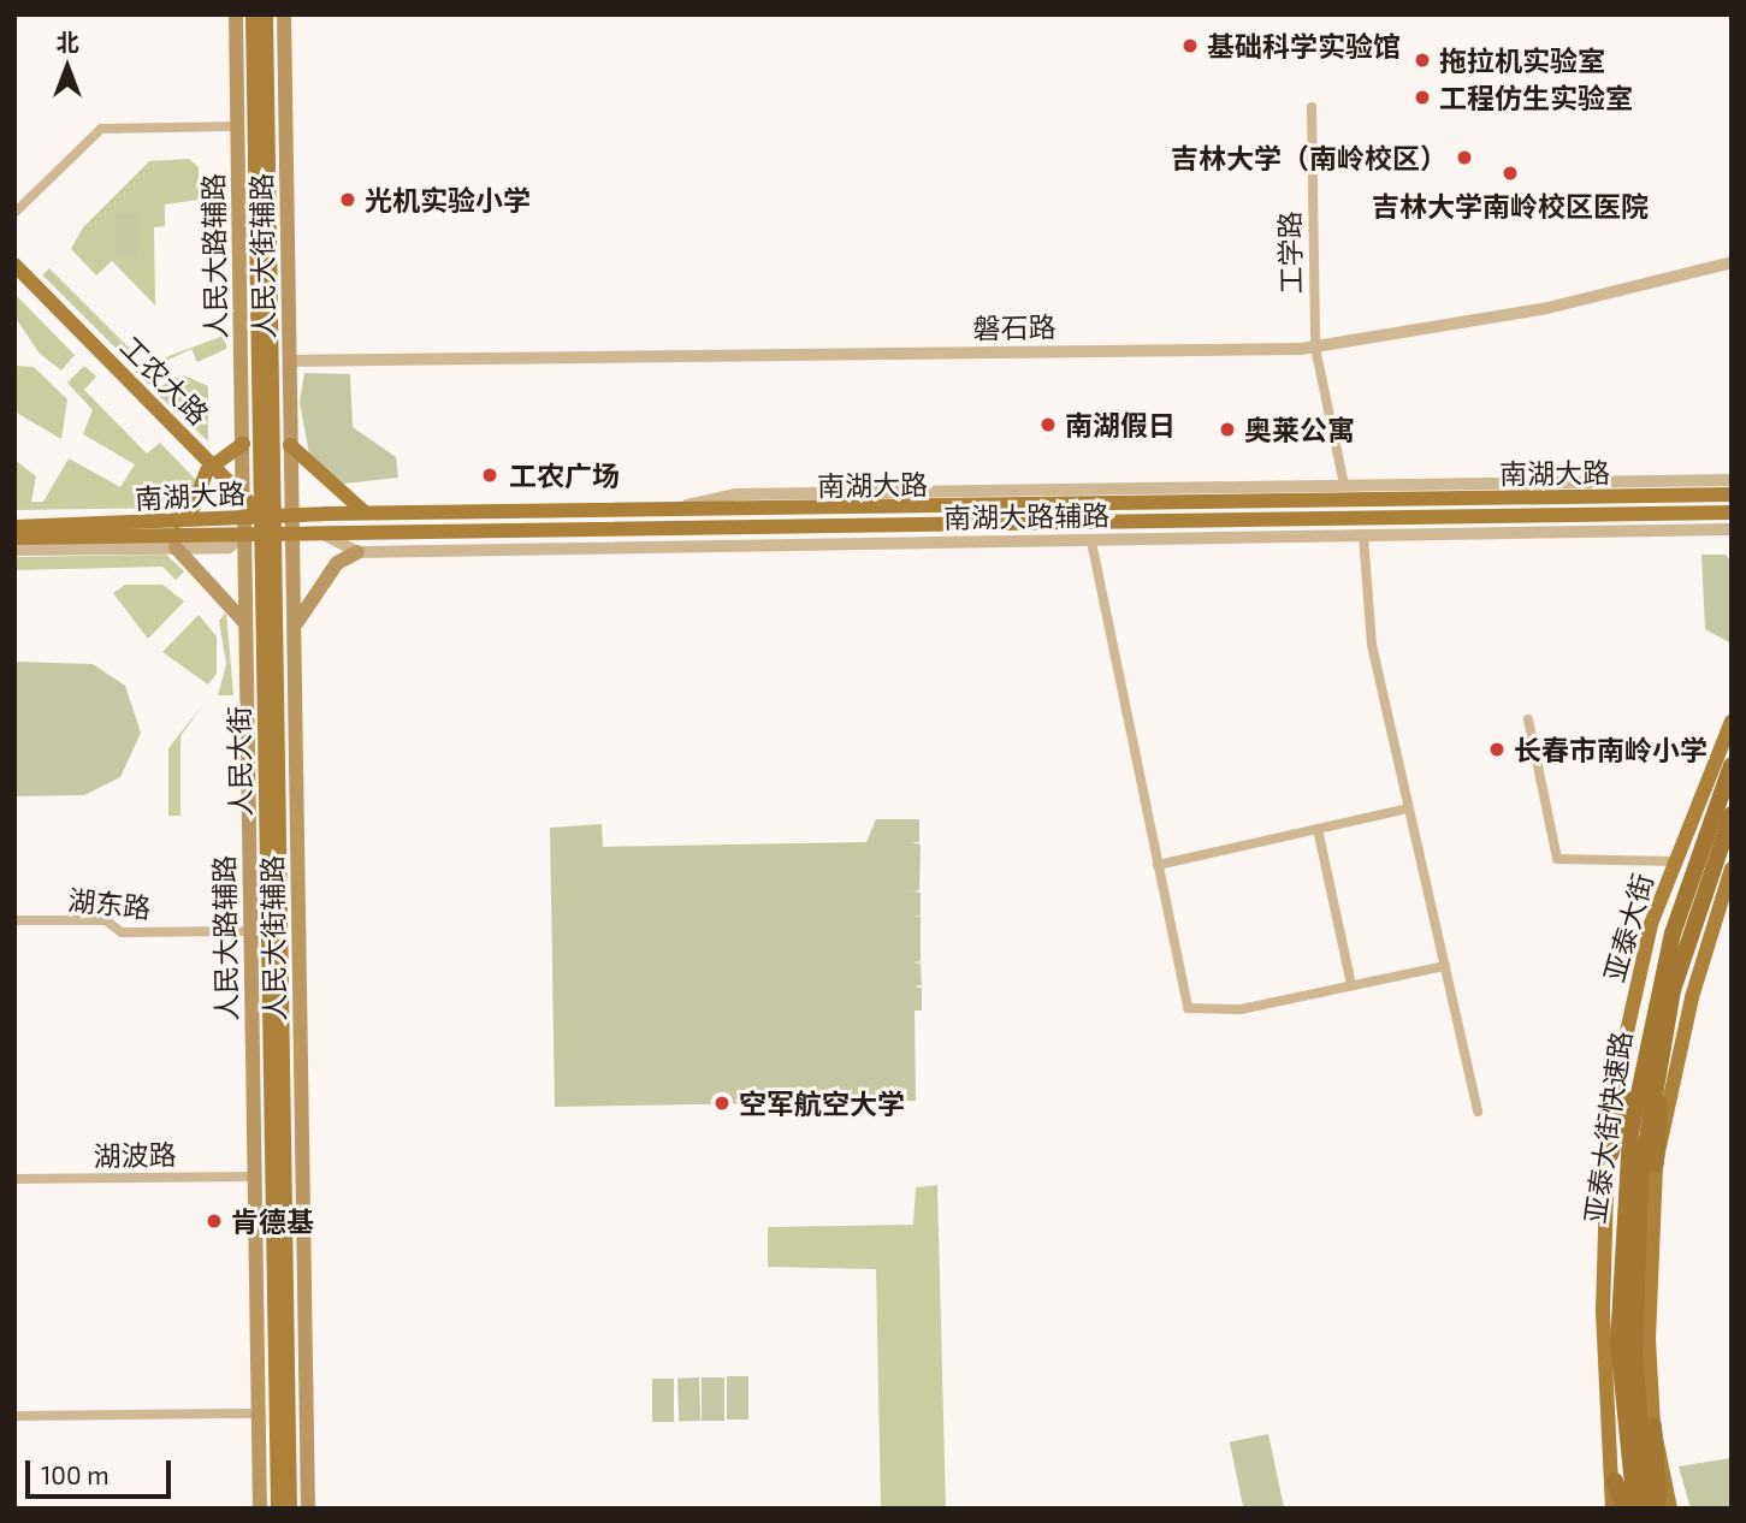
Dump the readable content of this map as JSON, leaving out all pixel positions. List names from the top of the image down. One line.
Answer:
{"streets":{"highway":["亚泰大街快速路"],"main road":["人民大路辅路","人民大街辅路","工农大路","南湖大路","人民大街","亚泰大街"],"street":["工学路","磐石路","南湖大路辅路","湖东路","湖波路"]},"crossings":[["工学路","磐石路"],["工学路","南湖大路辅路"],["人民大路辅路","工农大路"],["人民大路辅路","南湖大路"],["人民大路辅路","湖东路"],["人民大路辅路","湖波路"],["人民大街辅路","磐石路"],["人民大街辅路","南湖大路"],["工农大路","南湖大路"],["工农大路","人民大街"],["南湖大路","南湖大路辅路"],["南湖大路","人民大街"]],"places":["基础科学实验馆","拖拉机实验室","工程仿生实验室","吉林大学（南岭校区）","吉林大学南岭校区医院","光机实验小学","南湖假日","奥莱公寓","工农广场","长春市南岭小学","空军航空大学","肯德基"],"scale_bar":"100 m","north":"top"}
